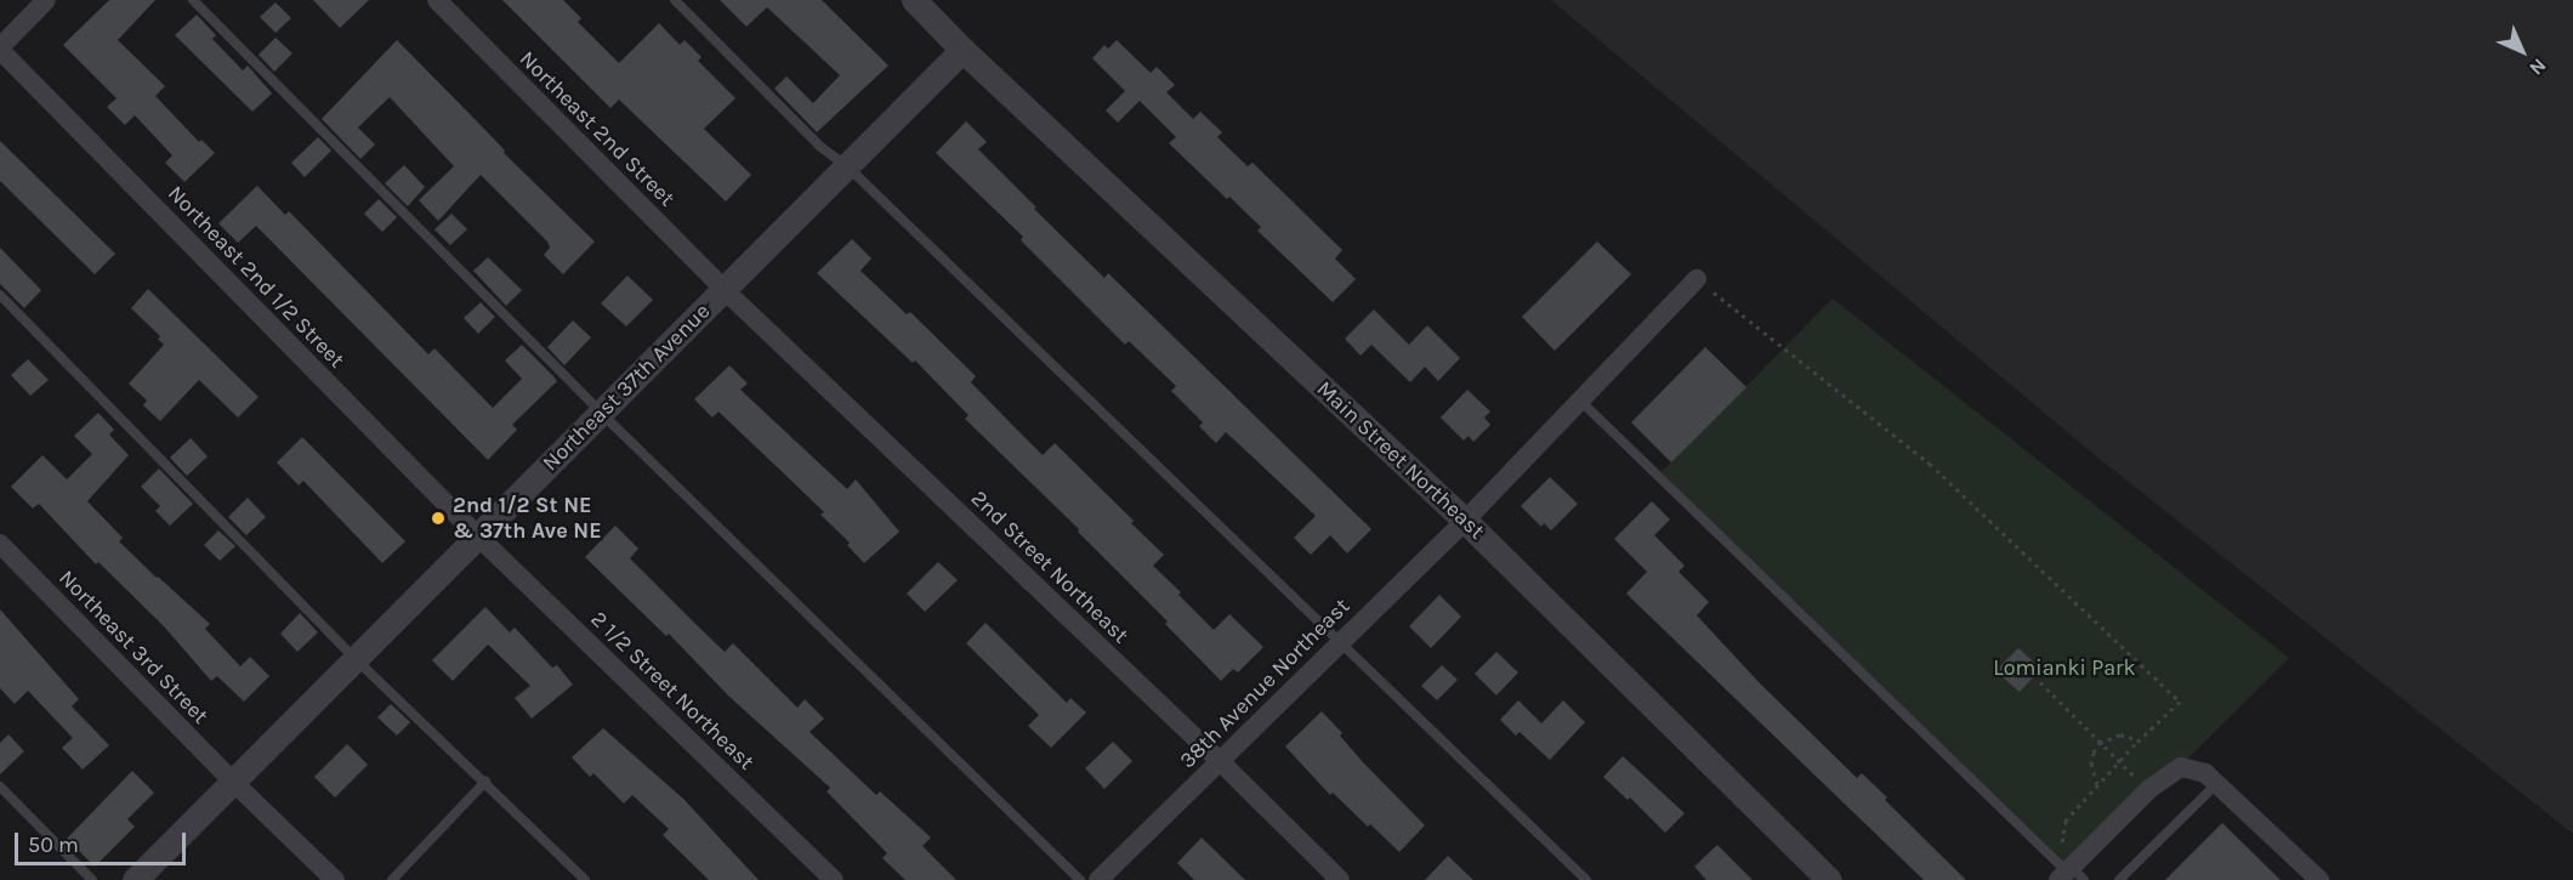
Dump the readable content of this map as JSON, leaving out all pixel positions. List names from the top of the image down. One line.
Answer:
{"streets":{"street":["Northeast 2nd Street","Northeast 2nd 1/2 Street","Northeast 37th Avenue","Main Street Northeast","2nd Street Northeast","Northeast 3rd Street","38th Avenue Northeast","2 1/2 Street Northeast"]},"crossings":[["Northeast 2nd Street","Northeast 37th Avenue"],["Northeast 2nd Street","2nd Street Northeast"],["Northeast 2nd 1/2 Street","Northeast 37th Avenue"],["Northeast 2nd 1/2 Street","2 1/2 Street Northeast"],["Northeast 37th Avenue","Main Street Northeast"],["Northeast 37th Avenue","2nd Street Northeast"],["Northeast 37th Avenue","Northeast 3rd Street"],["Northeast 37th Avenue","2 1/2 Street Northeast"],["Main Street Northeast","38th Avenue Northeast"],["2nd Street Northeast","38th Avenue Northeast"]],"parks":["Lomianki Park"],"places":["2nd 1/2 St NE & 37th Ave NE"],"scale_bar":"50 m","north":"bottom right"}
